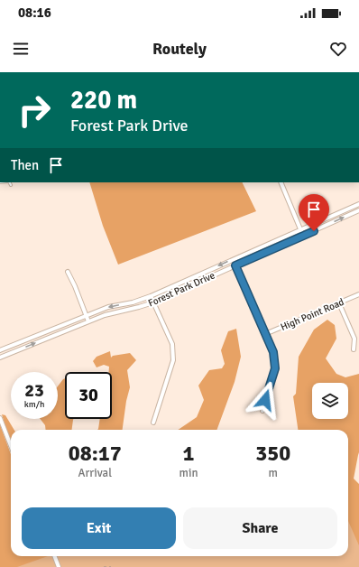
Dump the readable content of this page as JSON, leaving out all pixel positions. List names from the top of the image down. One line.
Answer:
{"streets":{"street":["Forest Park Drive","High Point Road"]},"page":{"status":"08:16","header":"Routely","turn":["220 m","Forest Park Drive"],"then":"Then","speed":"23 km/h","limit":"30","eta":["08:17","Arrival","1","min","350","m"],"buttons":["Exit","Share"]}}
